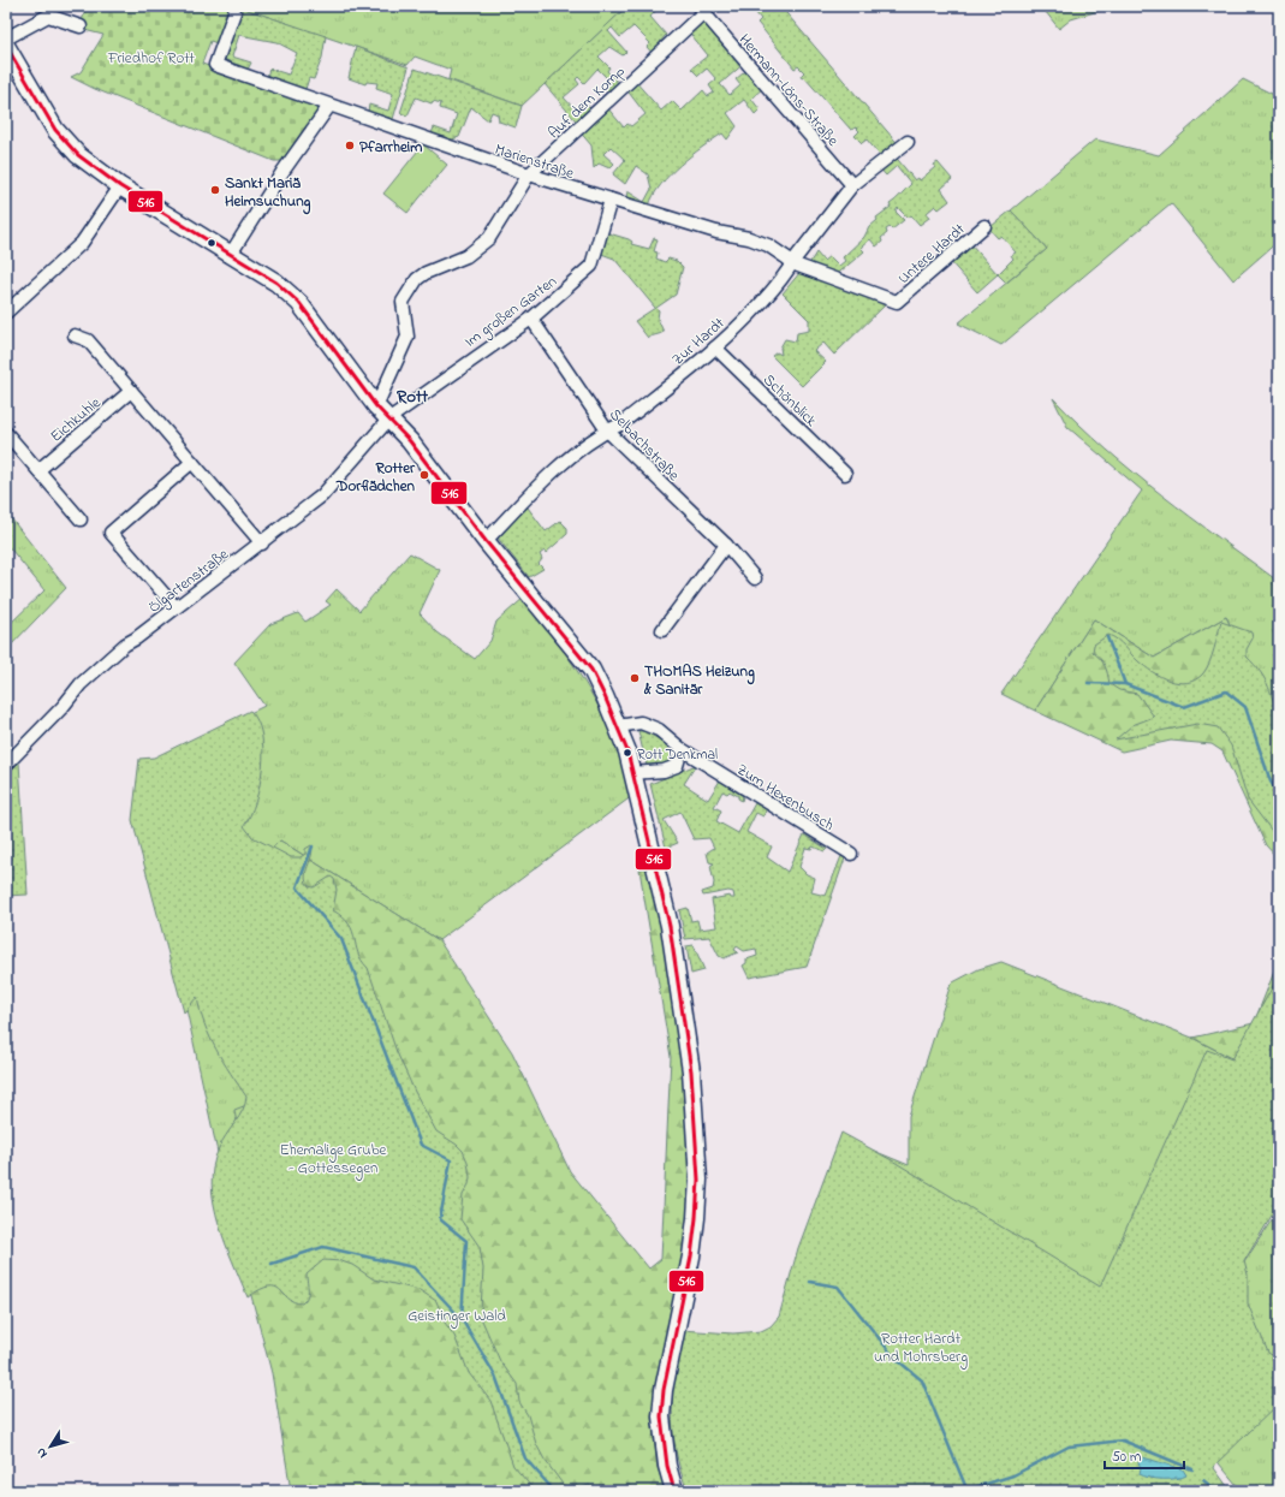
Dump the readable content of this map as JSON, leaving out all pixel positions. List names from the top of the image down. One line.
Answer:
{"streets":{"street":["Hermann-Löns-Straße","Auf dem Komp","Marienstraße","Untere Hardt","Im großen Garten","Zur Hardt","Schönblick","Eichkuhle","Selbachstraße","Ölgartenstraße","Zum Hexenbusch"]},"crossings":[["Hermann-Löns-Straße","Auf dem Komp"],["Hermann-Löns-Straße","Zur Hardt"],["Auf dem Komp","Marienstraße"],["Marienstraße","Untere Hardt"],["Marienstraße","Im großen Garten"],["Marienstraße","Zur Hardt"],["Im großen Garten","Selbachstraße"],["Im großen Garten","Ölgartenstraße"],["Zur Hardt","Schönblick"],["Zur Hardt","Selbachstraße"]],"districts":["Rott"],"parks":["Friedhof Rott","Ehemalige Grube - Gottessegen","Geistinger Wald","Rotter Hardt und Mohrsberg"],"places":["Pfarrheim","Sankt Mariä Heimsuchung","Rotter Dorflädchen","THOMAS Heizung & Sanitär","Rott Denkmal"],"lines":["transit line 516"],"scale_bar":"50 m","north":"bottom left"}
